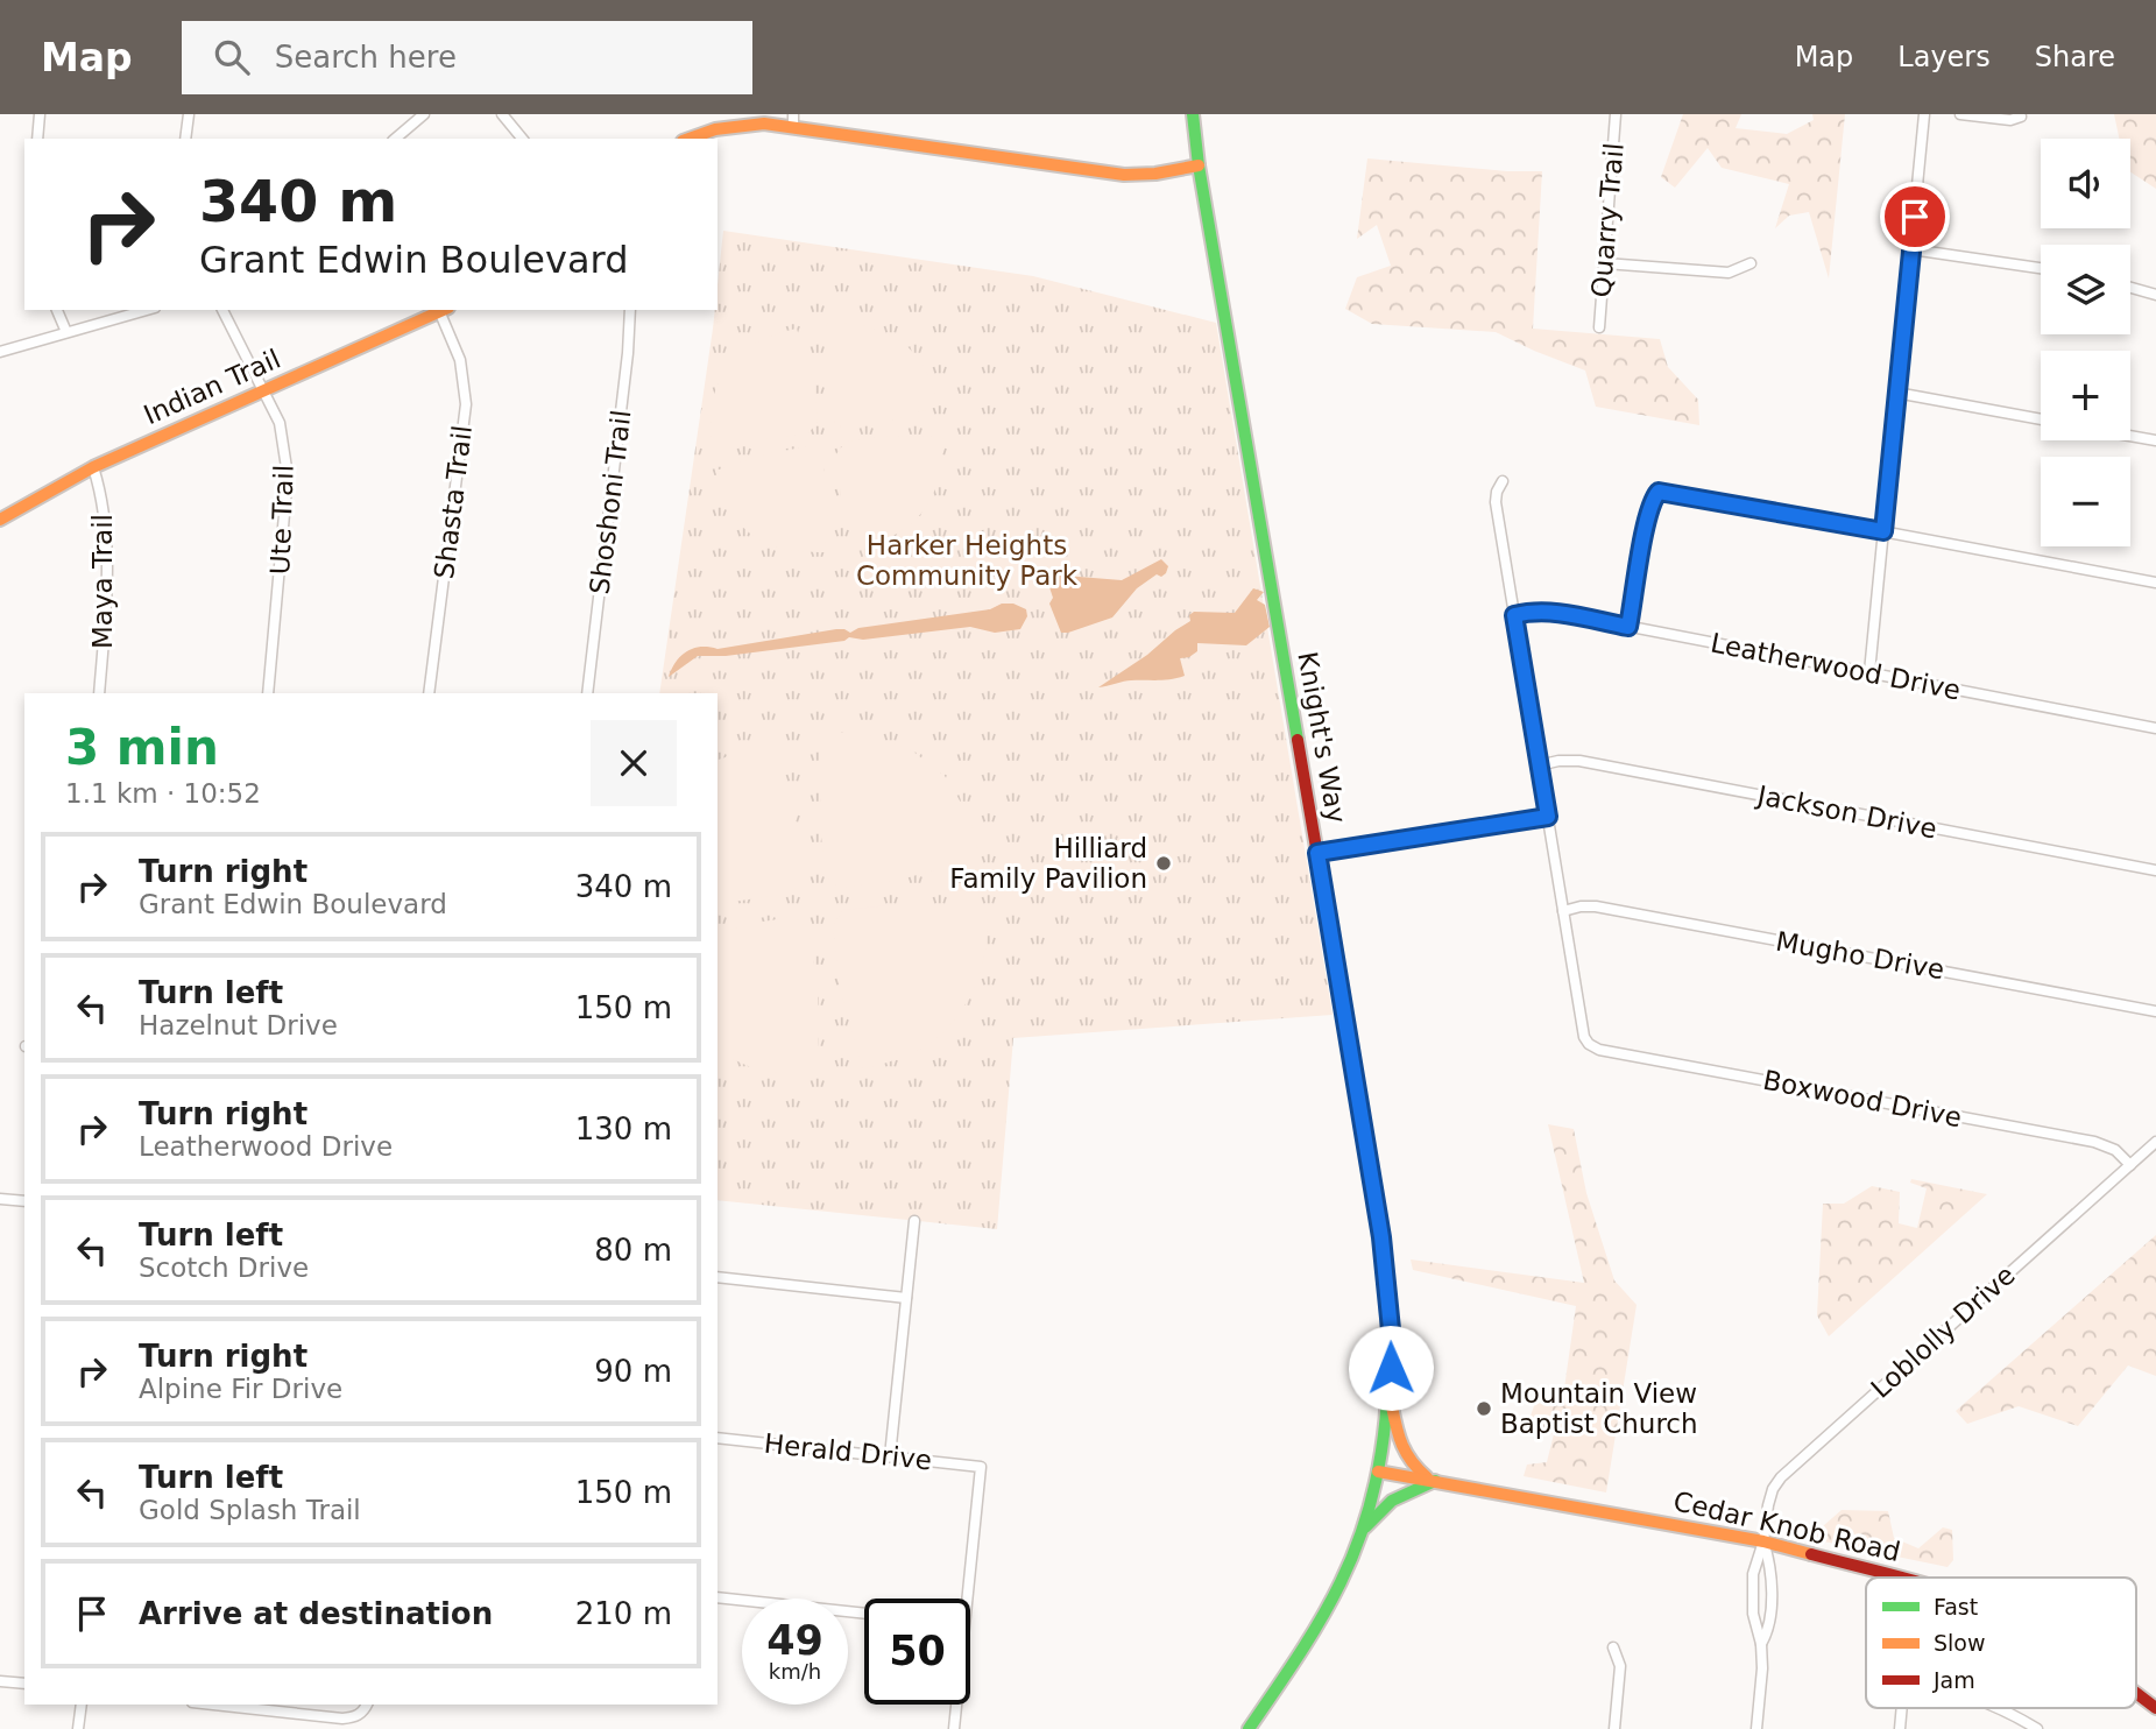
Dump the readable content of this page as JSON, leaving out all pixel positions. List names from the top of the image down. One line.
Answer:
{"streets":{"main road":["Indian Trail","Knight's Way","Cedar Knob Road"],"street":["Quarry Trail","Shasta Trail","Shoshoni Trail","Ute Trail","Maya Trail","Leatherwood Drive","Jackson Drive","Mugho Drive","Boxwood Drive","Loblolly Drive","Herald Drive"]},"crossings":[["Indian Trail","Shasta Trail"],["Indian Trail","Ute Trail"],["Indian Trail","Maya Trail"],["Knight's Way","Cedar Knob Road"],["Mugho Drive","Boxwood Drive"],["Boxwood Drive","Loblolly Drive"],["Loblolly Drive","Cedar Knob Road"]],"parks":["Harker Heights Community Park"],"places":["Hilliard Family Pavilion","Mountain View Baptist Church"],"legend":["Fast","Slow","Jam"],"page":{"header":"Map","search":"Search here","nav":["Map","Layers","Share"],"map_buttons":["+","−"],"turn":["340 m","Grant Edwin Boulevard"],"heading":["3 min","1.1 km · 10:52"],"list":[{"name":"Turn right","note":"Grant Edwin Boulevard","value":"340 m"},{"name":"Turn left","note":"Hazelnut Drive","value":"150 m"},{"name":"Turn right","note":"Leatherwood Drive","value":"130 m"},{"name":"Turn left","note":"Scotch Drive","value":"80 m"},{"name":"Turn right","note":"Alpine Fir Drive","value":"90 m"},{"name":"Turn left","note":"Gold Splash Trail","value":"150 m"},{"name":"Arrive at destination","value":"210 m"}],"speed":"49 km/h","limit":"50"}}
